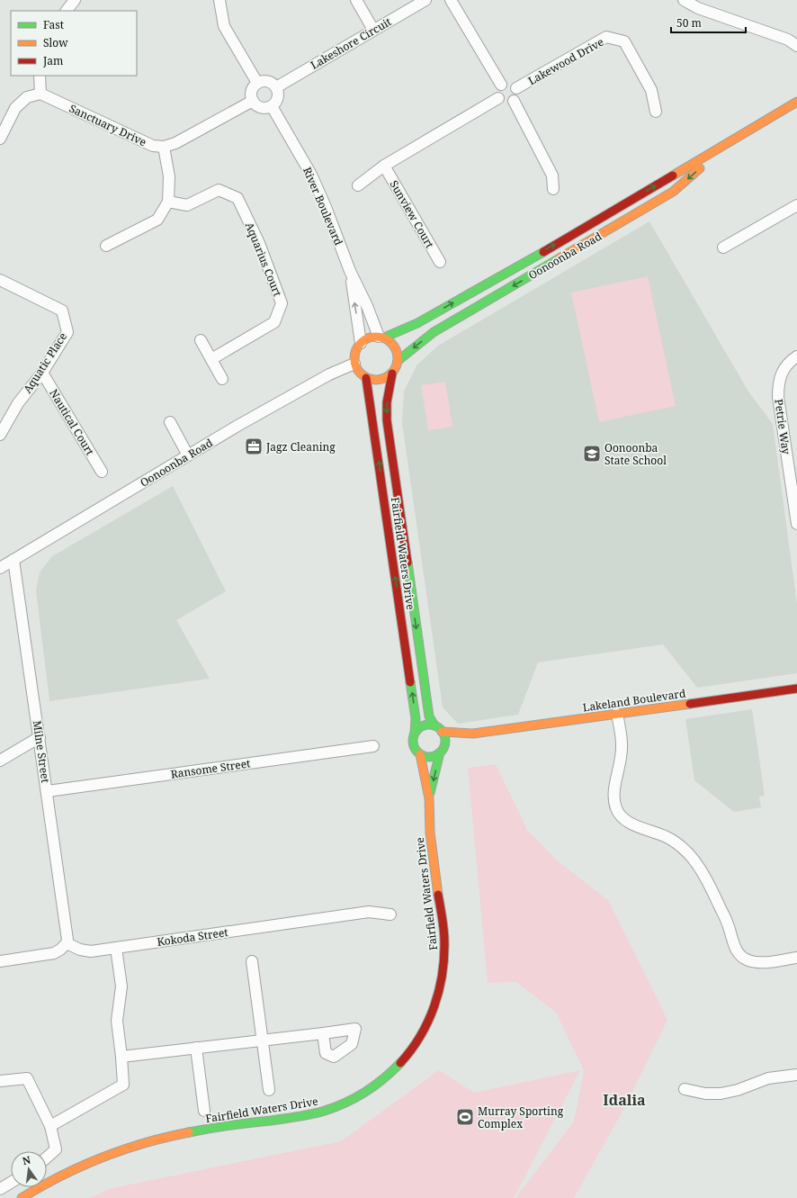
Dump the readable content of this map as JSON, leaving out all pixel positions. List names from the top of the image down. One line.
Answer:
{"streets":{"street":["Lakeshore Circuit","Lakewood Drive","Sanctuary Drive","River Boulevard","Sunview Court","Oonoonba Road","Aquarius Court","Aquatic Place","Nautical Court","Petrie Way","Fairfield Waters Drive","Lakeland Boulevard","Milne Street","Ransome Street","Kokoda Street"]},"crossings":[["Lakeshore Circuit","River Boulevard"],["River Boulevard","Oonoonba Road"],["River Boulevard","Fairfield Waters Drive"],["Oonoonba Road","Fairfield Waters Drive"],["Oonoonba Road","Milne Street"],["Aquatic Place","Nautical Court"],["Fairfield Waters Drive","Lakeland Boulevard"],["Milne Street","Ransome Street"],["Milne Street","Kokoda Street"]],"districts":["Idalia"],"places":{"office":["Jagz Cleaning"],"school or university":["Oonoonba State School"],"sports":["Murray Sporting Complex"]},"legend":["Fast","Slow","Jam"],"scale_bar":"50 m","north":"top"}
